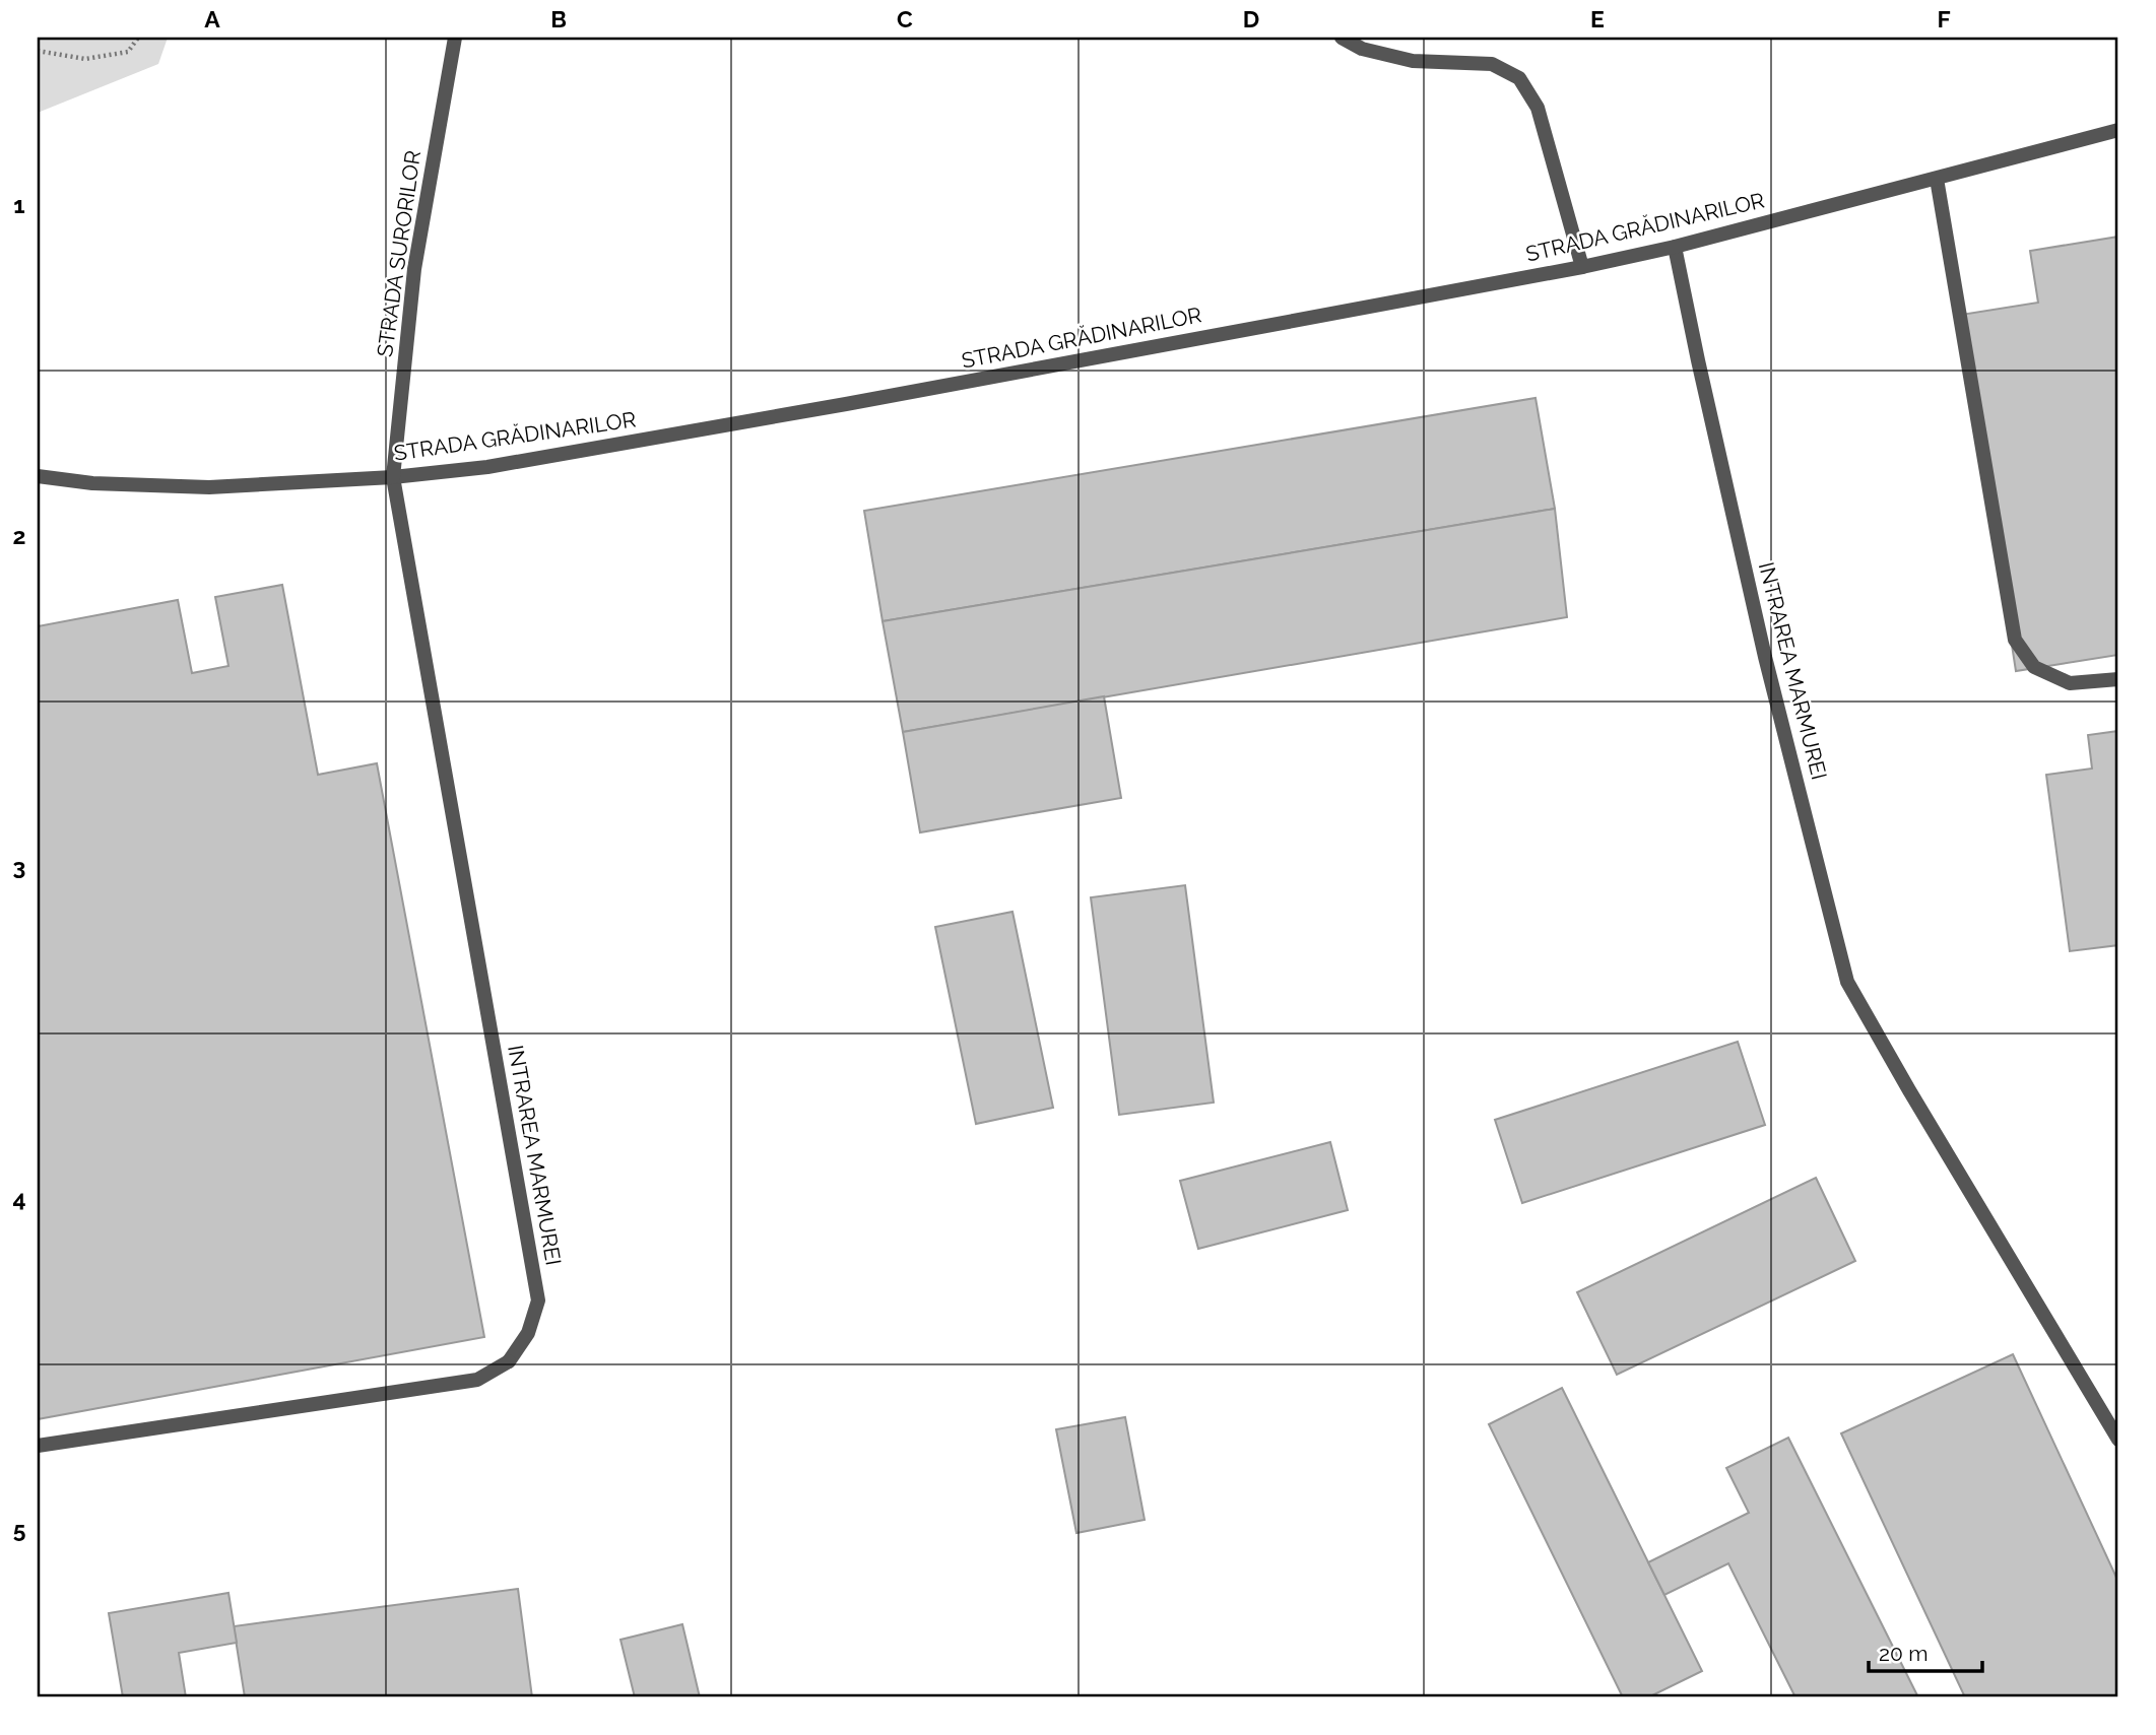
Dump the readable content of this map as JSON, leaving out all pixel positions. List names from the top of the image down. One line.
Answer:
{"streets":{"street":["STRADA GRĂDINARILOR","STRADA SURORILOR","INTRAREA MARMUREI"]},"crossings":[["STRADA GRĂDINARILOR","STRADA SURORILOR"],["STRADA GRĂDINARILOR","INTRAREA MARMUREI"],["STRADA SURORILOR","INTRAREA MARMUREI"]],"scale_bar":"20 m","grid":{"columns":["A","B","C","D","E","F"],"rows":["1","2","3","4","5"]}}
